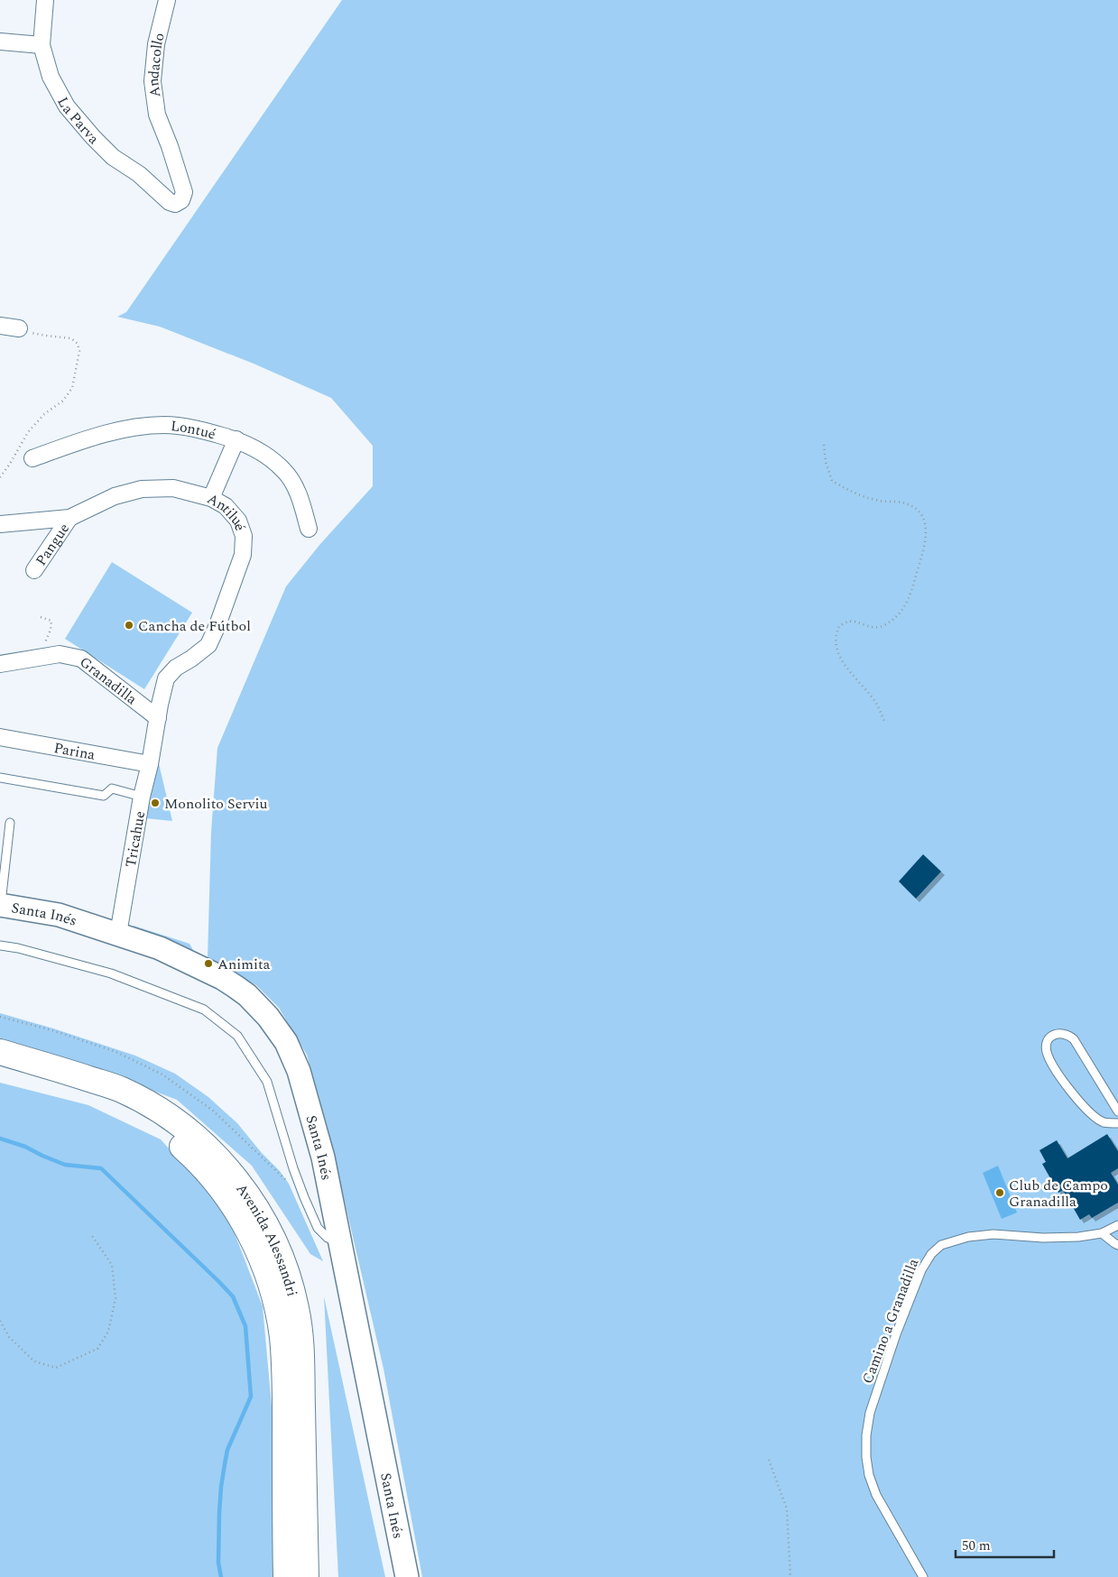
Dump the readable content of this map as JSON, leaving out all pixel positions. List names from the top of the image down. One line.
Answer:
{"streets":{"main road":["Santa Inés","Avenida Alessandri"],"street":["Andacollo","La Parva","Lontué","Antilué","Pangue","Granadilla","Parina","Tricahue"],"lane":["Camino a Granadilla"]},"crossings":[["Andacollo","La Parva"],["Antilué","Pangue"],["Antilué","Granadilla"],["Antilué","Tricahue"],["Granadilla","Tricahue"],["Parina","Tricahue"],["Tricahue","Santa Inés"]],"places":["Cancha de Fútbol","Monolito Serviu","Animita","Club de Campo Granadilla"],"scale_bar":"50 m"}
